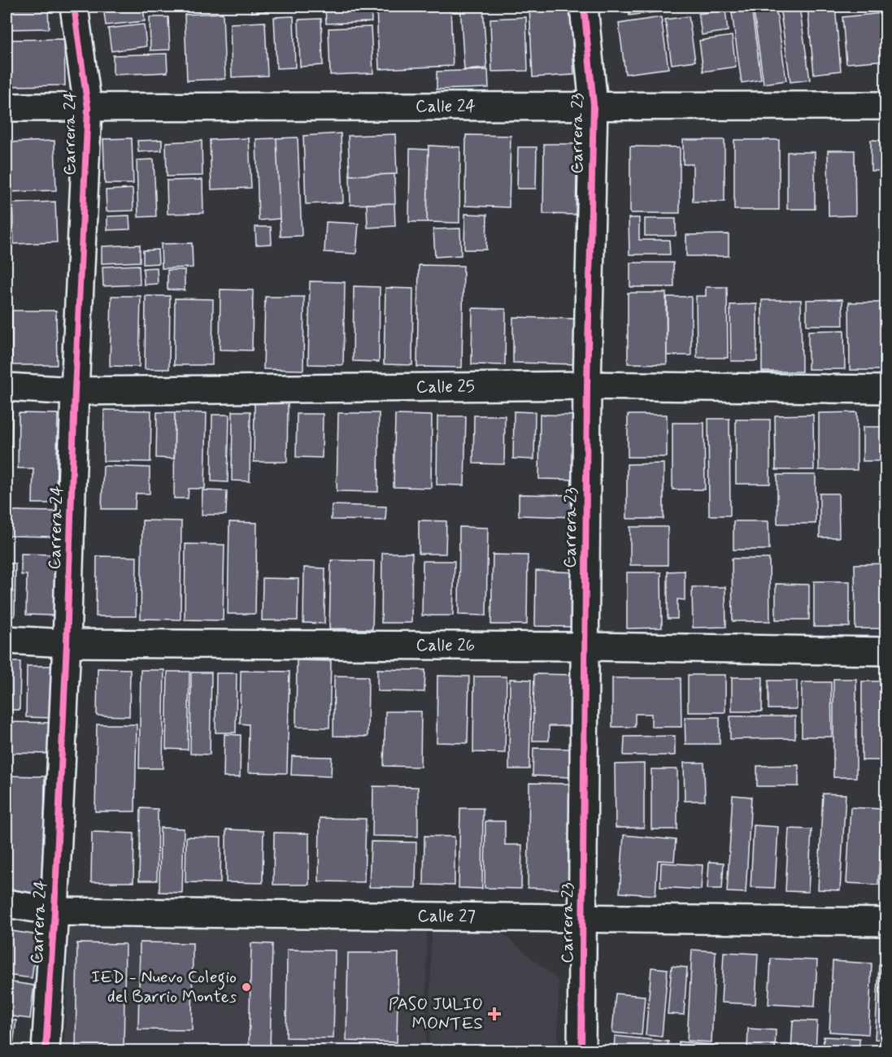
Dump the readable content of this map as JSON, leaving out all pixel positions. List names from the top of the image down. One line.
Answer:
{"streets":{"street":["Calle 24","Carrera 24","Carrera 23","Calle 25","Calle 26","Calle 27"]},"crossings":[["Calle 24","Carrera 24"],["Calle 24","Carrera 23"],["Carrera 24","Calle 25"],["Carrera 24","Calle 26"],["Carrera 24","Calle 27"],["Carrera 23","Calle 25"],["Carrera 23","Calle 26"],["Carrera 23","Calle 27"]],"places":{"other":["IED - Nuevo Colegio del Barrio Montes"],"health":["PASO JULIO MONTES"]}}
